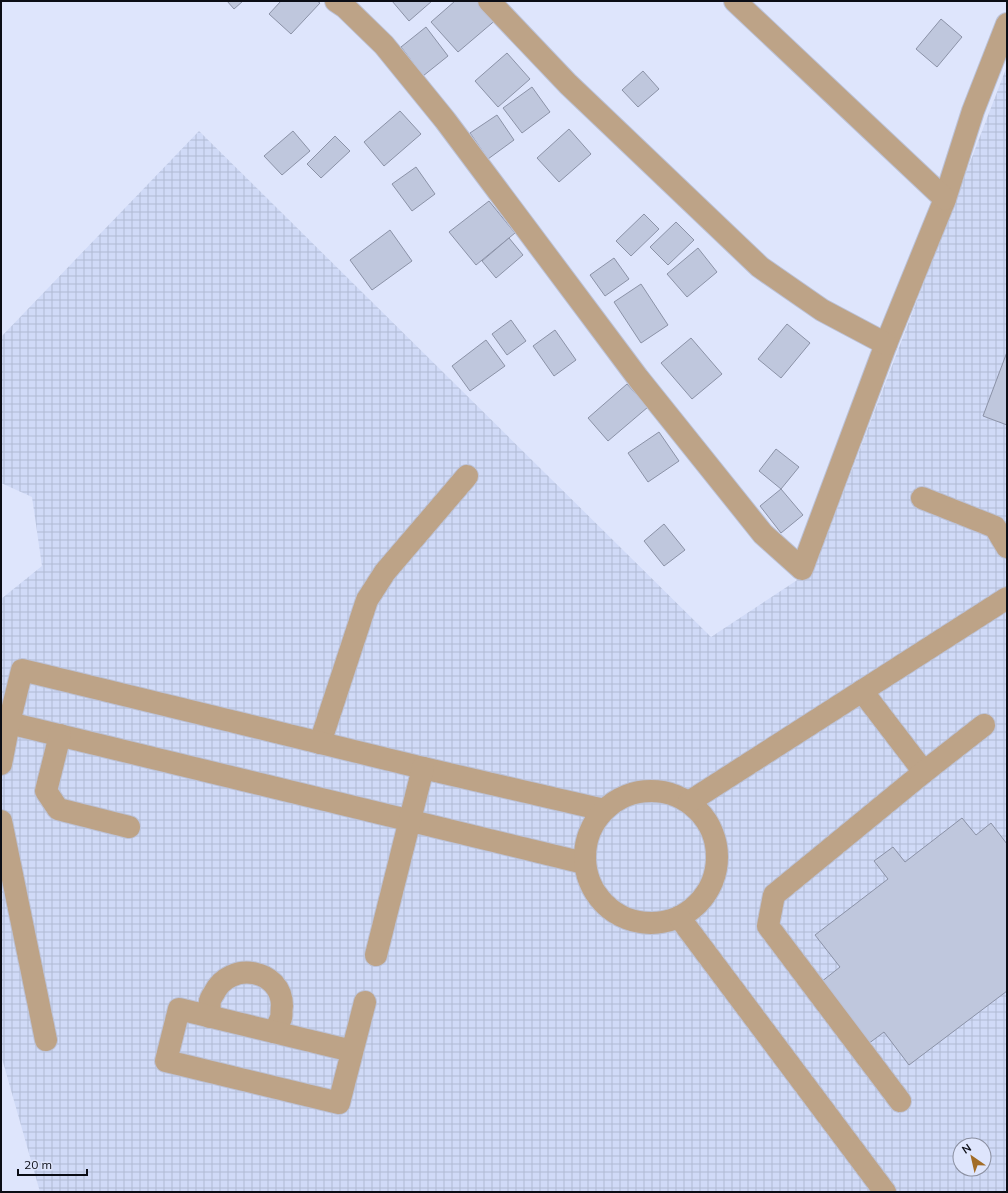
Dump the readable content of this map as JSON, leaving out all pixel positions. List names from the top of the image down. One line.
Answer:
{"scale_bar":"20 m","north":"top left"}
